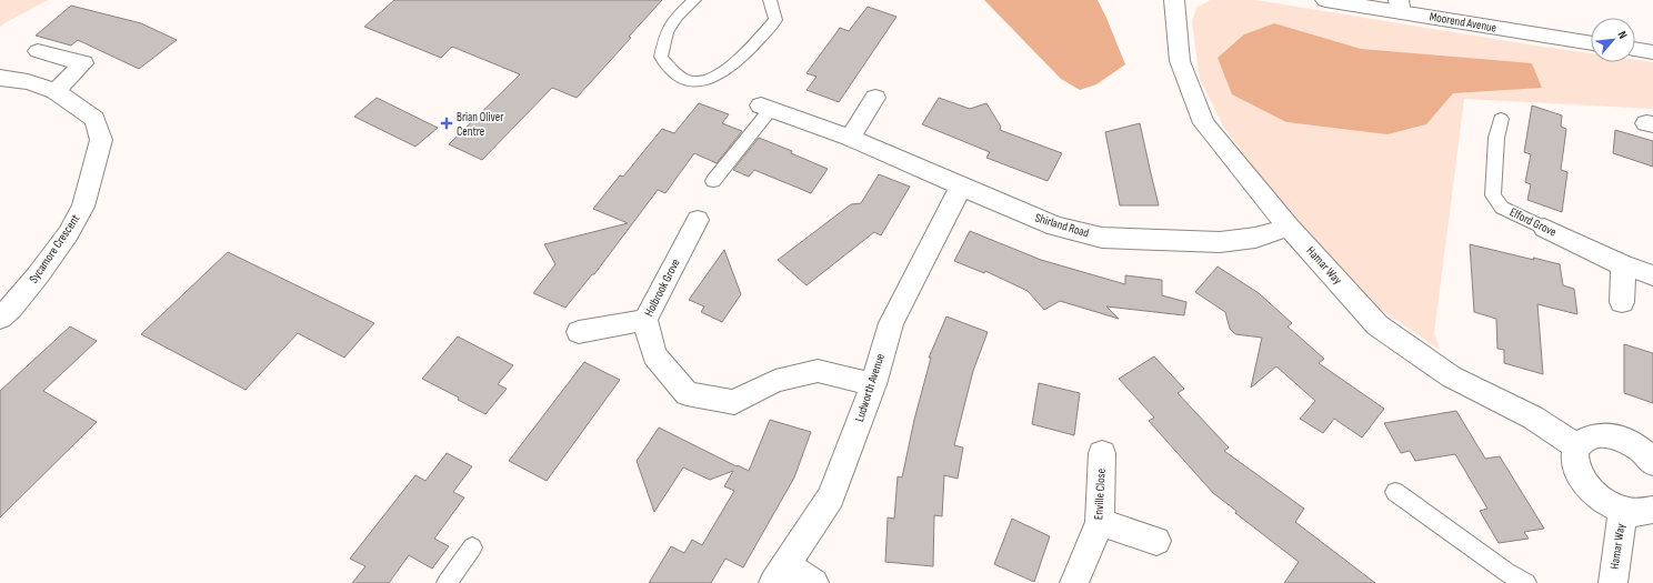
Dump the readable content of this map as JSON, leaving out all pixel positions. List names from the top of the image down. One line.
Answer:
{"streets":{"street":["Moorend Avenue","Elford Grove","Shirland Road","Sycamore Crescent","Hamar Way","Holbrook Grove","Ludworth Avenue","Enville Close"]},"crossings":[["Shirland Road","Hamar Way"],["Shirland Road","Ludworth Avenue"],["Holbrook Grove","Ludworth Avenue"]],"places":{"health":["Brian Oliver Centre"]},"north":"top right"}
